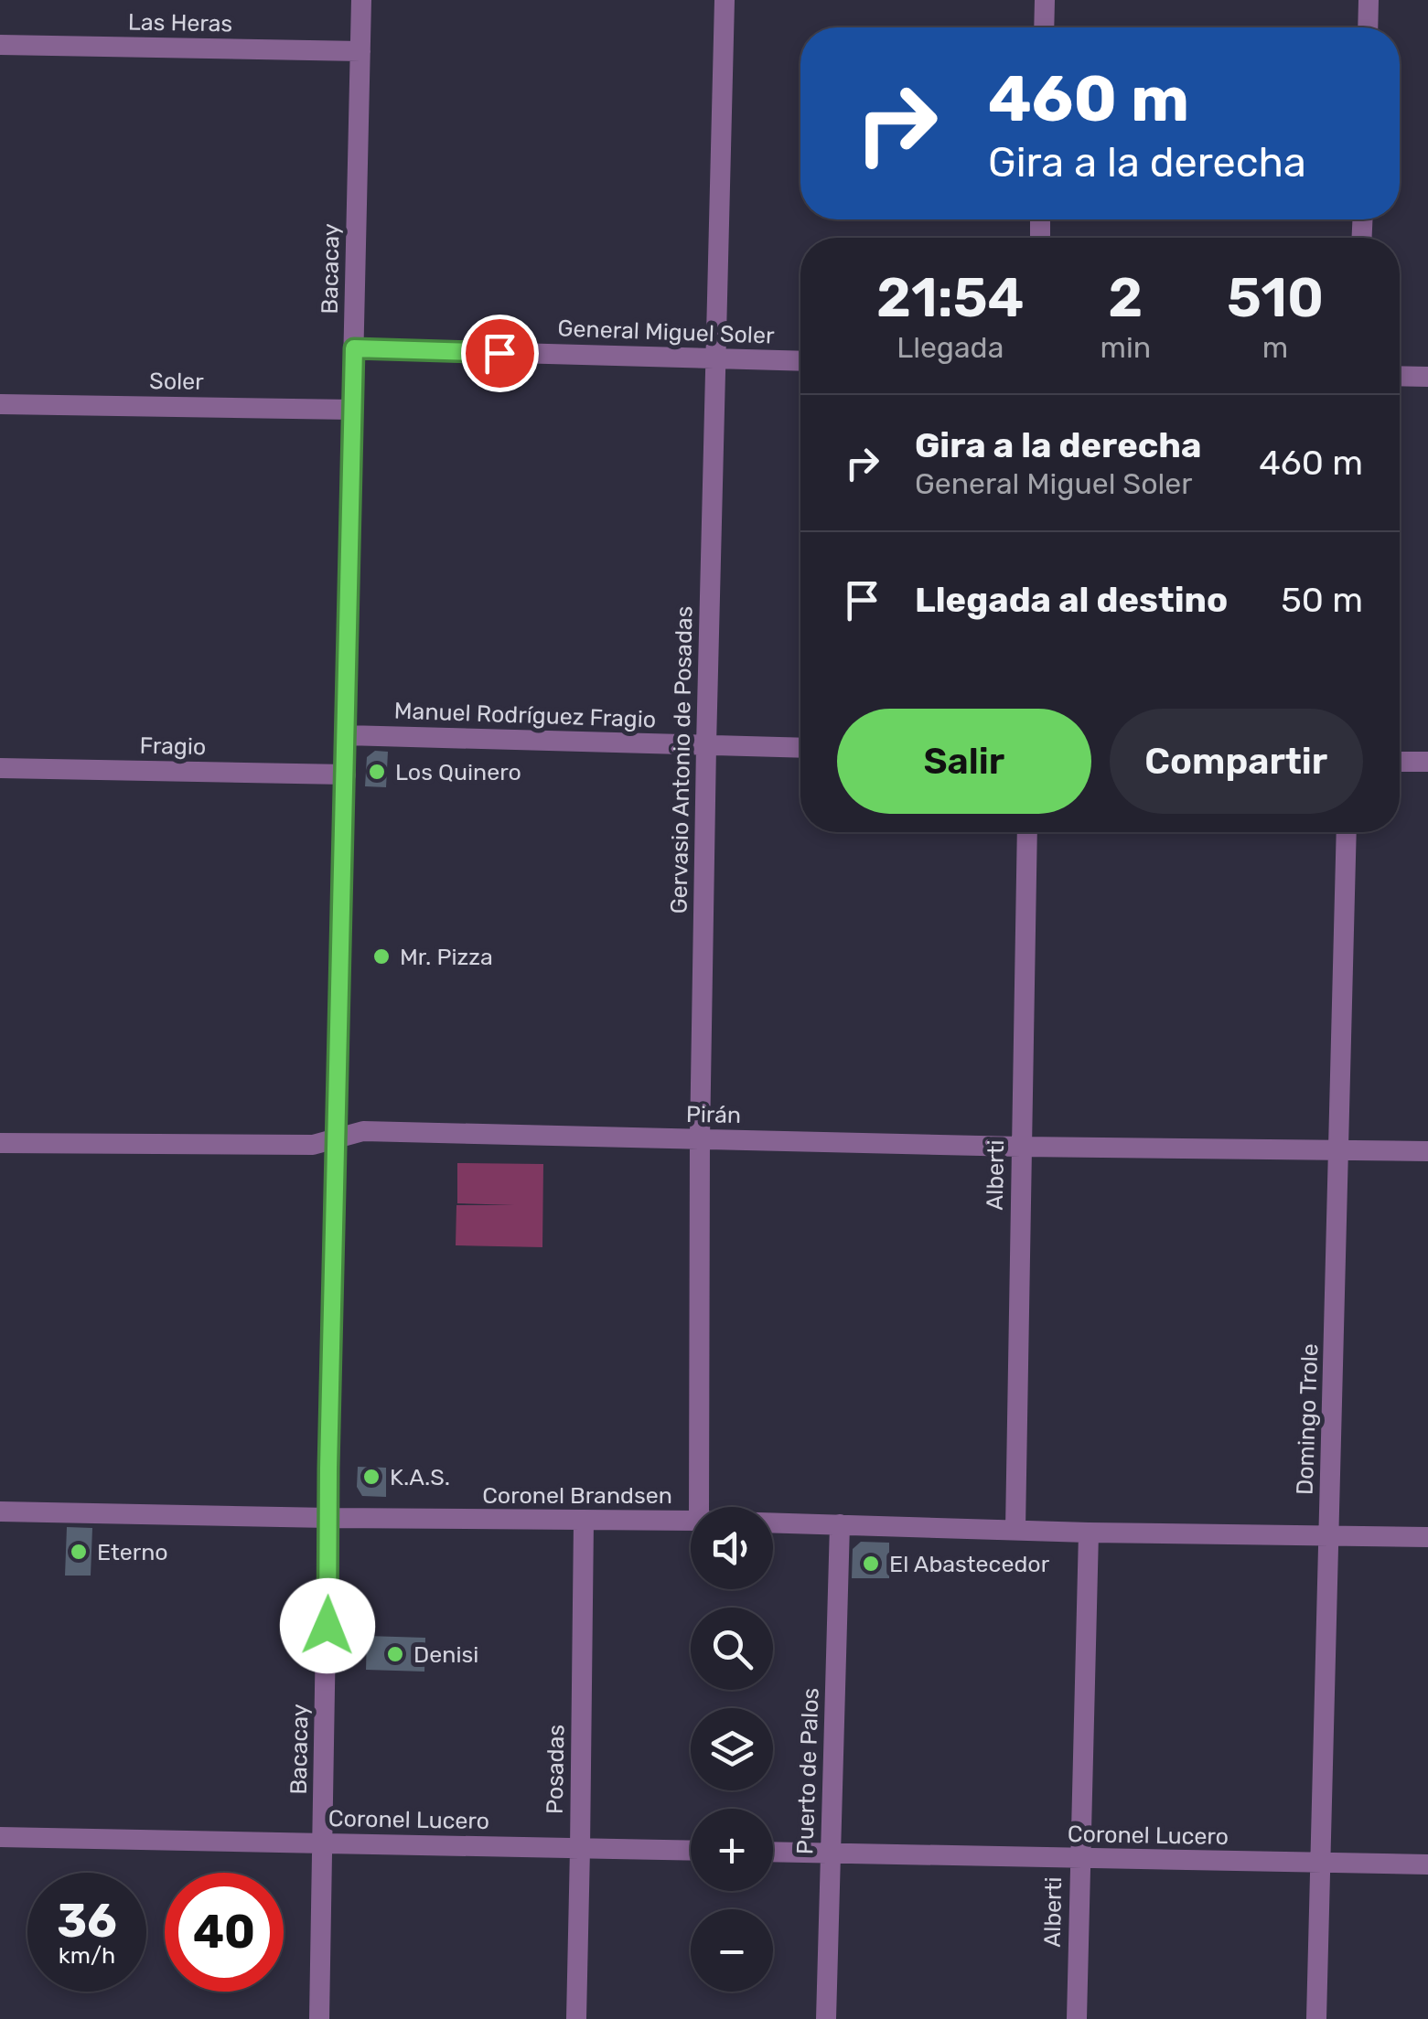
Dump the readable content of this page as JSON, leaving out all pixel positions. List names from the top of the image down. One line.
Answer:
{"streets":{"street":["Las Heras","Bacacay","General Miguel Soler","Soler","Manuel Rodríguez Fragio","Fragio","Gervasio Antonio de Posadas","Pirán","Alberti","Domingo Trole","Coronel Brandsen","Posadas","Puerto de Palos","Coronel Lucero"]},"crossings":[["Las Heras","Bacacay"],["Bacacay","General Miguel Soler"],["Bacacay","Soler"],["Bacacay","Manuel Rodríguez Fragio"],["Bacacay","Fragio"],["Bacacay","Pirán"],["Bacacay","Coronel Brandsen"],["Bacacay","Coronel Lucero"],["General Miguel Soler","Gervasio Antonio de Posadas"],["Manuel Rodríguez Fragio","Gervasio Antonio de Posadas"],["Gervasio Antonio de Posadas","Pirán"],["Pirán","Alberti"],["Pirán","Domingo Trole"],["Alberti","Coronel Brandsen"],["Alberti","Coronel Lucero"],["Domingo Trole","Coronel Brandsen"],["Domingo Trole","Coronel Lucero"],["Coronel Brandsen","Posadas"],["Coronel Brandsen","Puerto de Palos"],["Posadas","Coronel Lucero"],["Puerto de Palos","Coronel Lucero"]],"places":["Los Quinero","Mr. Pizza","K.A.S.","Eterno","El Abastecedor","Denisi"],"page":{"turn":["460 m","Gira a la derecha"],"eta":["21:54","Llegada","2","min","510","m"],"list":[{"name":"Gira a la derecha","note":"General Miguel Soler","value":"460 m"},{"name":"Llegada al destino","value":"50 m"}],"buttons":["Salir","Compartir"],"map_buttons":["+","−"],"speed":"36 km/h","limit":"40"}}
